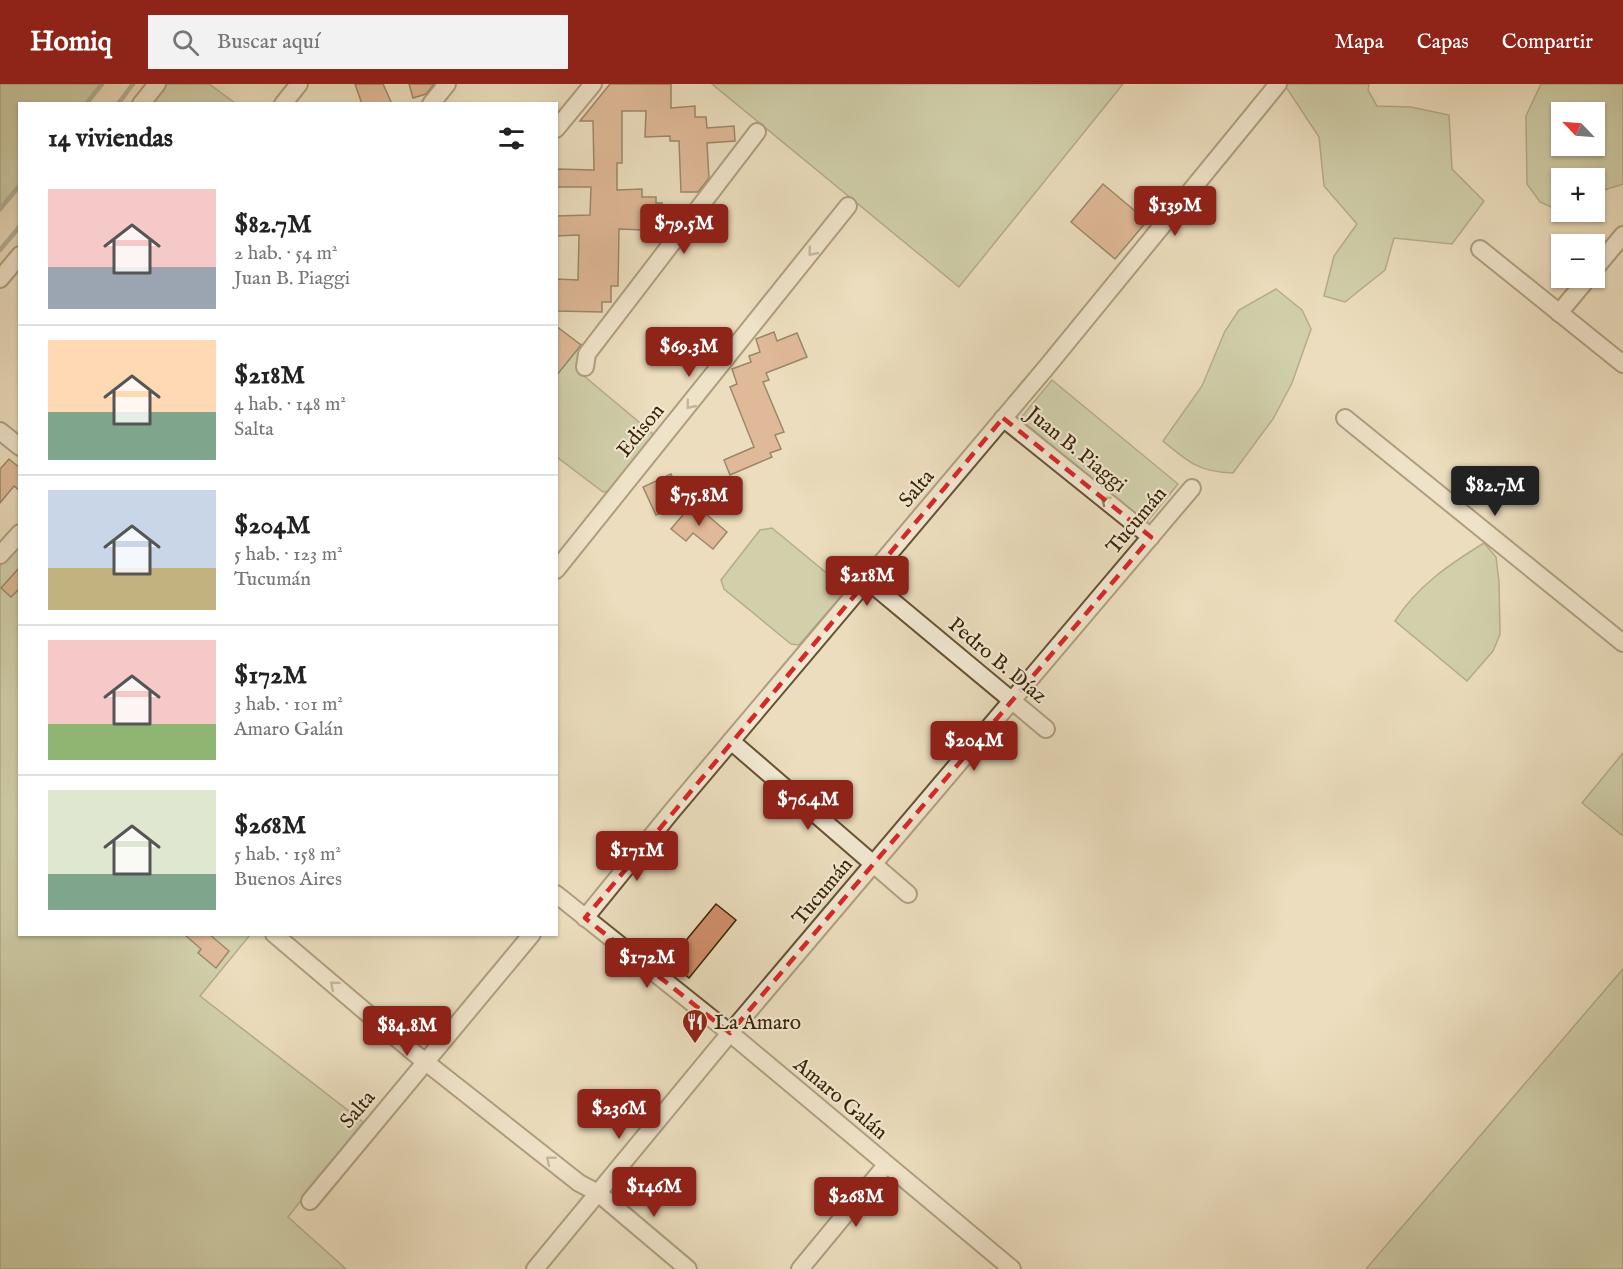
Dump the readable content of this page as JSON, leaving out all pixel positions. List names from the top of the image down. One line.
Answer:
{"streets":{"street":["Edison","Juan B. Piaggi","Salta","Tucumán","Pedro B. Díaz","Amaro Galán"]},"crossings":[["Juan B. Piaggi","Salta"],["Juan B. Piaggi","Tucumán"],["Salta","Pedro B. Díaz"],["Salta","Amaro Galán"],["Tucumán","Pedro B. Díaz"],["Tucumán","Amaro Galán"]],"one_way":["Juan B. Piaggi"],"places":{"restaurant":["La Amaro"]},"north":"top left","page":{"header":"Homiq","search":"Buscar aquí","nav":["Mapa","Capas","Compartir"],"map_buttons":["+","−"],"heading":"14 viviendas","list":[{"name":"$82.7M","note":"2 hab. · 54 m² · Juan B. Piaggi"},{"name":"$218M","note":"4 hab. · 148 m² · Salta"},{"name":"$204M","note":"5 hab. · 123 m² · Tucumán"},{"name":"$172M","note":"3 hab. · 101 m² · Amaro Galán"},{"name":"$268M","note":"5 hab. · 158 m² · Buenos Aires"}],"price":["$139M","$79.5M","$69.3M","$82.7M","$75.8M","$218M","$204M","$76.4M","$171M","$172M","$84.8M","$236M","$146M","$268M"]}}
